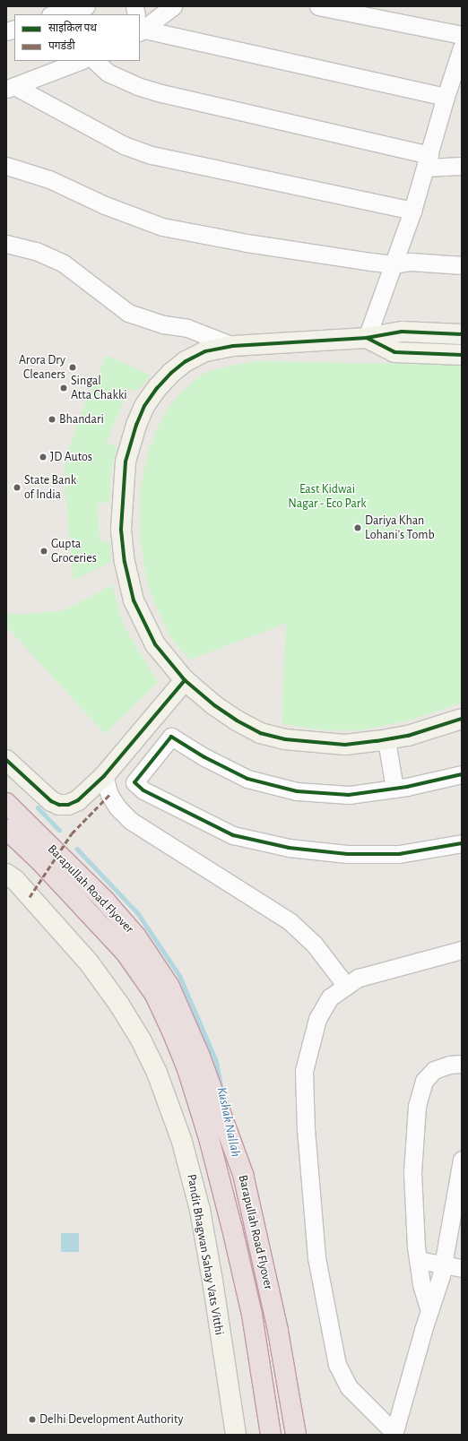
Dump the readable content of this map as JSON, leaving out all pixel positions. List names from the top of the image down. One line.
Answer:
{"streets":{"highway":["Barapullah Road Flyover"],"street":["Pandit Bhagwan Sahay Vats Vitthi"]},"water":["Kushak Nallah"],"parks":["East Kidwai Nagar - Eco Park"],"places":["Arora Dry Cleaners","Singal Atta Chakki","Bhandari","JD Autos","State Bank of India","Dariya Khan Lohani's Tomb","Gupta Groceries","Delhi Development Authority"],"legend":["साइकिल पथ","पगडंडी"]}
